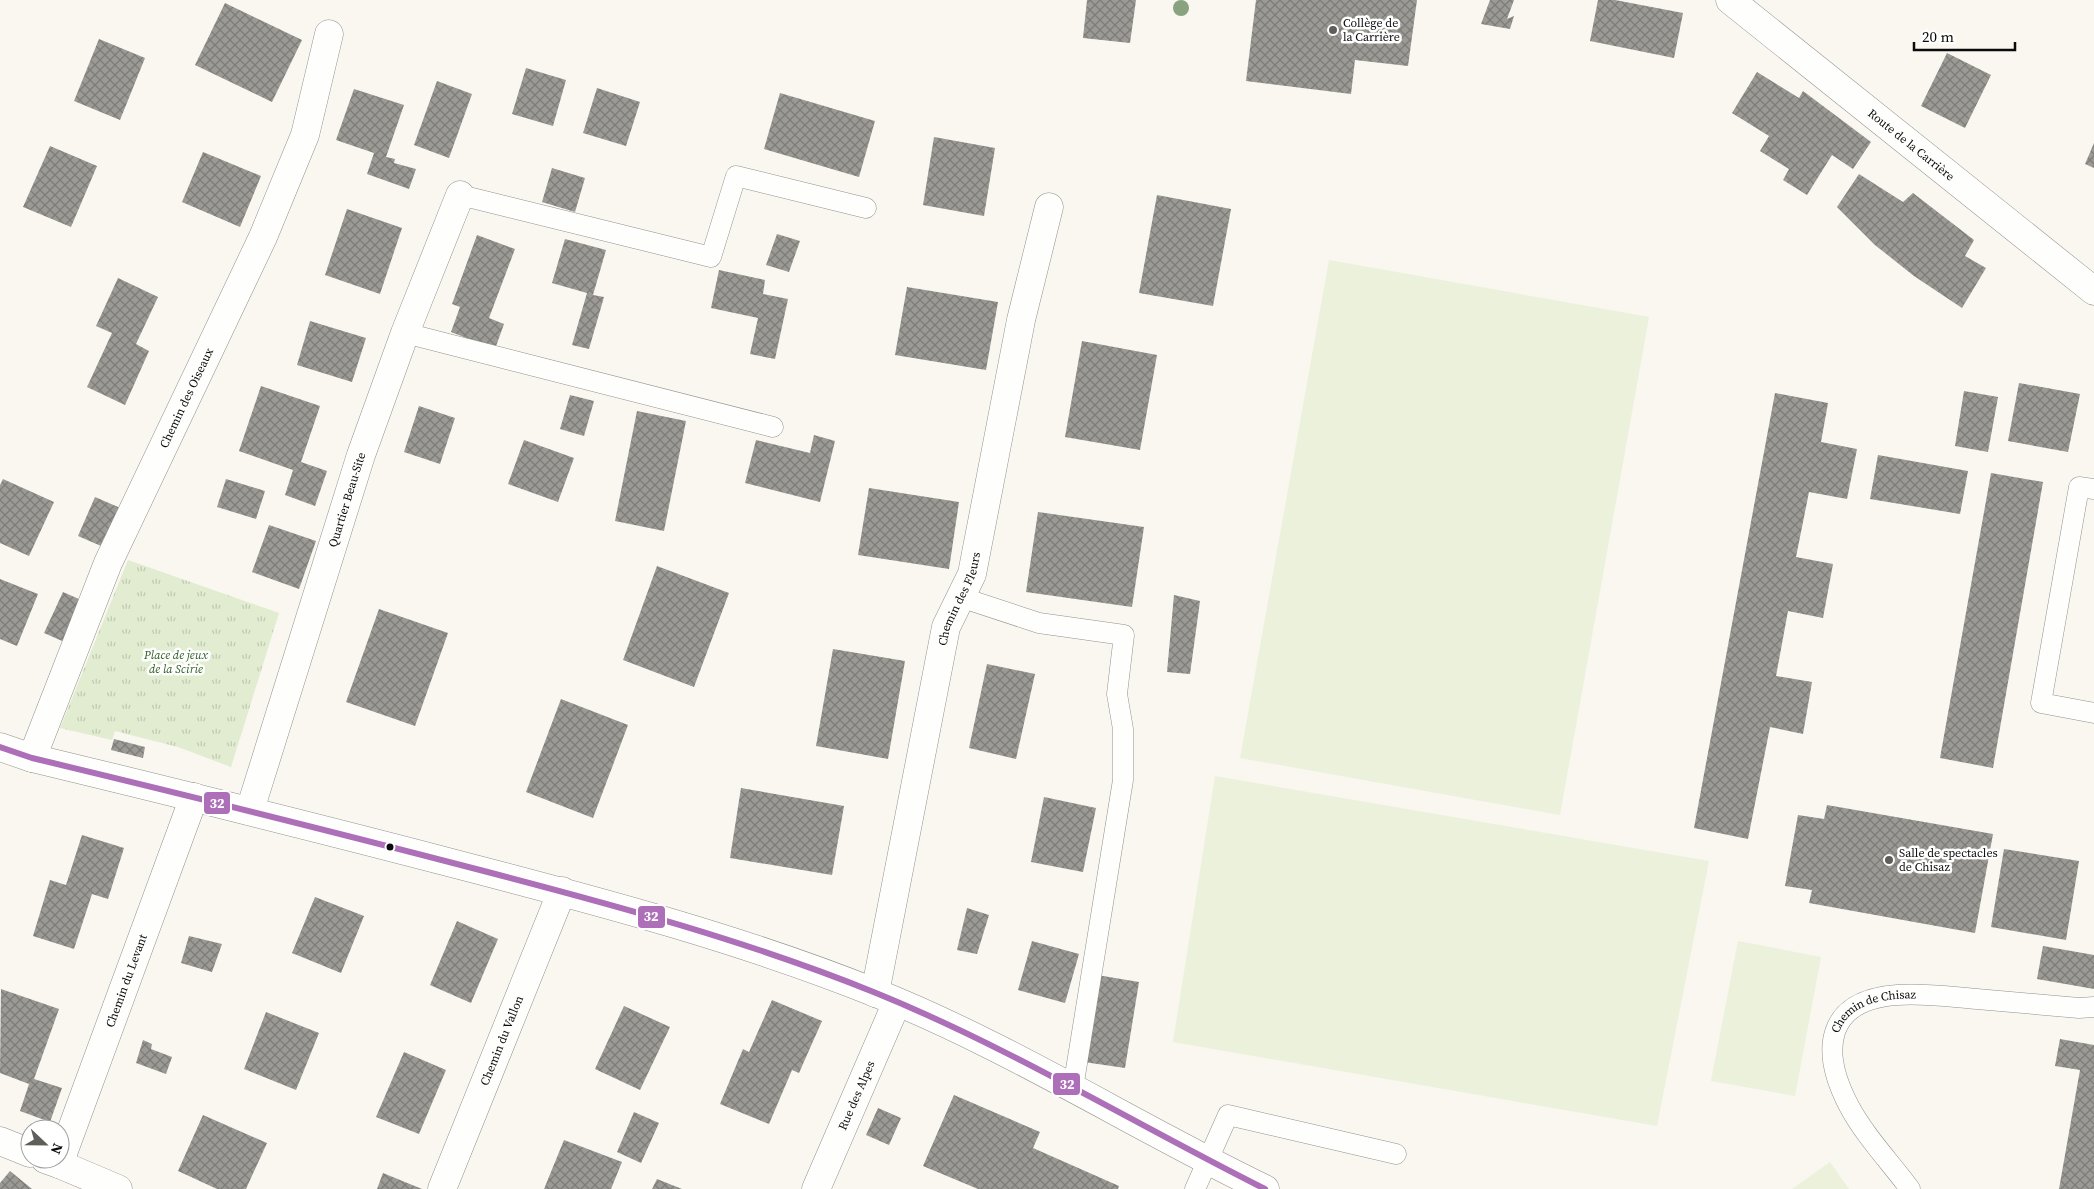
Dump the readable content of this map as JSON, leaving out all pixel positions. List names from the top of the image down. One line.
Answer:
{"streets":{"street":["Route de la Carrière","Chemin des Oiseaux","Quartier Beau-Site","Chemin des Fleurs","Chemin du Levant","Chemin du Vallon","Rue des Alpes"],"lane":["Chemin de Chisaz"]},"crossings":[["Chemin des Fleurs","Rue des Alpes"]],"parks":["Place de jeux de la Scirie"],"places":["Collège de la Carrière","Salle de spectacles de Chisaz"],"lines":["transit line 32"],"scale_bar":"20 m","north":"right"}
